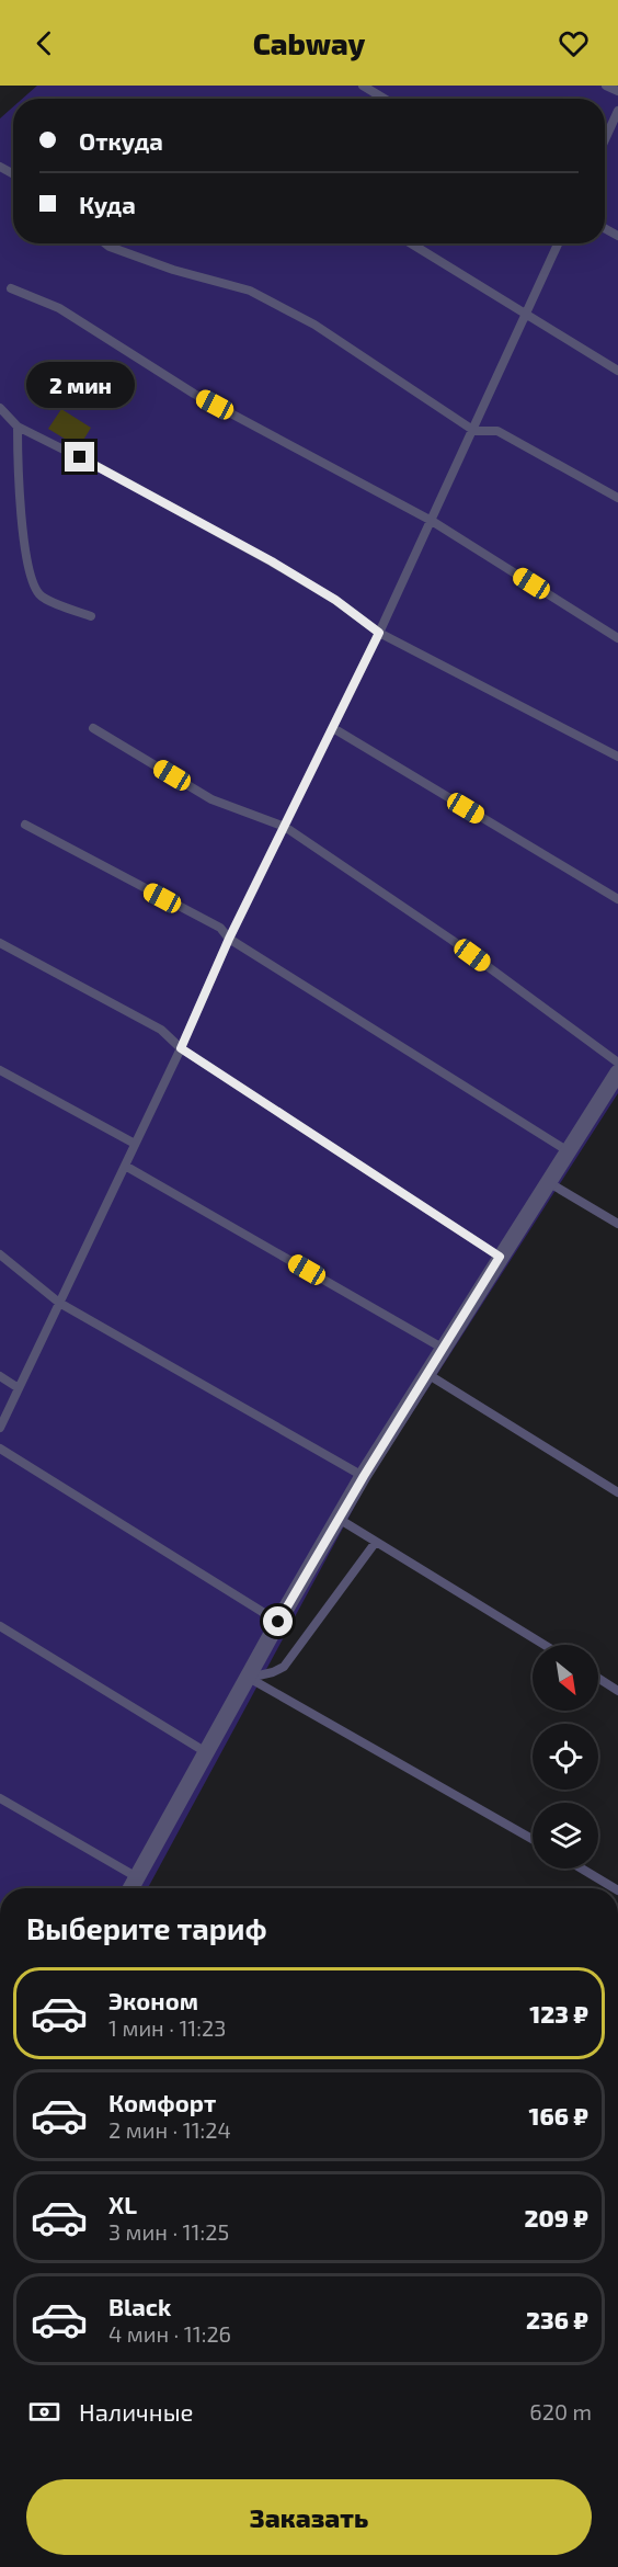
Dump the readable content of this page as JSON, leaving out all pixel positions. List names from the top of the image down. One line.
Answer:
{"north":"bottom right","page":{"header":"Cabway","banner":["Откуда","Куда"],"bubble":"2 мин","heading":"Выберите тариф","list":[{"name":"Эконом","note":"1 мин · 11:23","value":"123 ₽"},{"name":"Комфорт","note":"2 мин · 11:24","value":"166 ₽"},{"name":"XL","note":"3 мин · 11:25","value":"209 ₽"},{"name":"Black","note":"4 мин · 11:26","value":"236 ₽"}],"pay":["Наличные","620 m"],"buttons":"Заказать"}}
